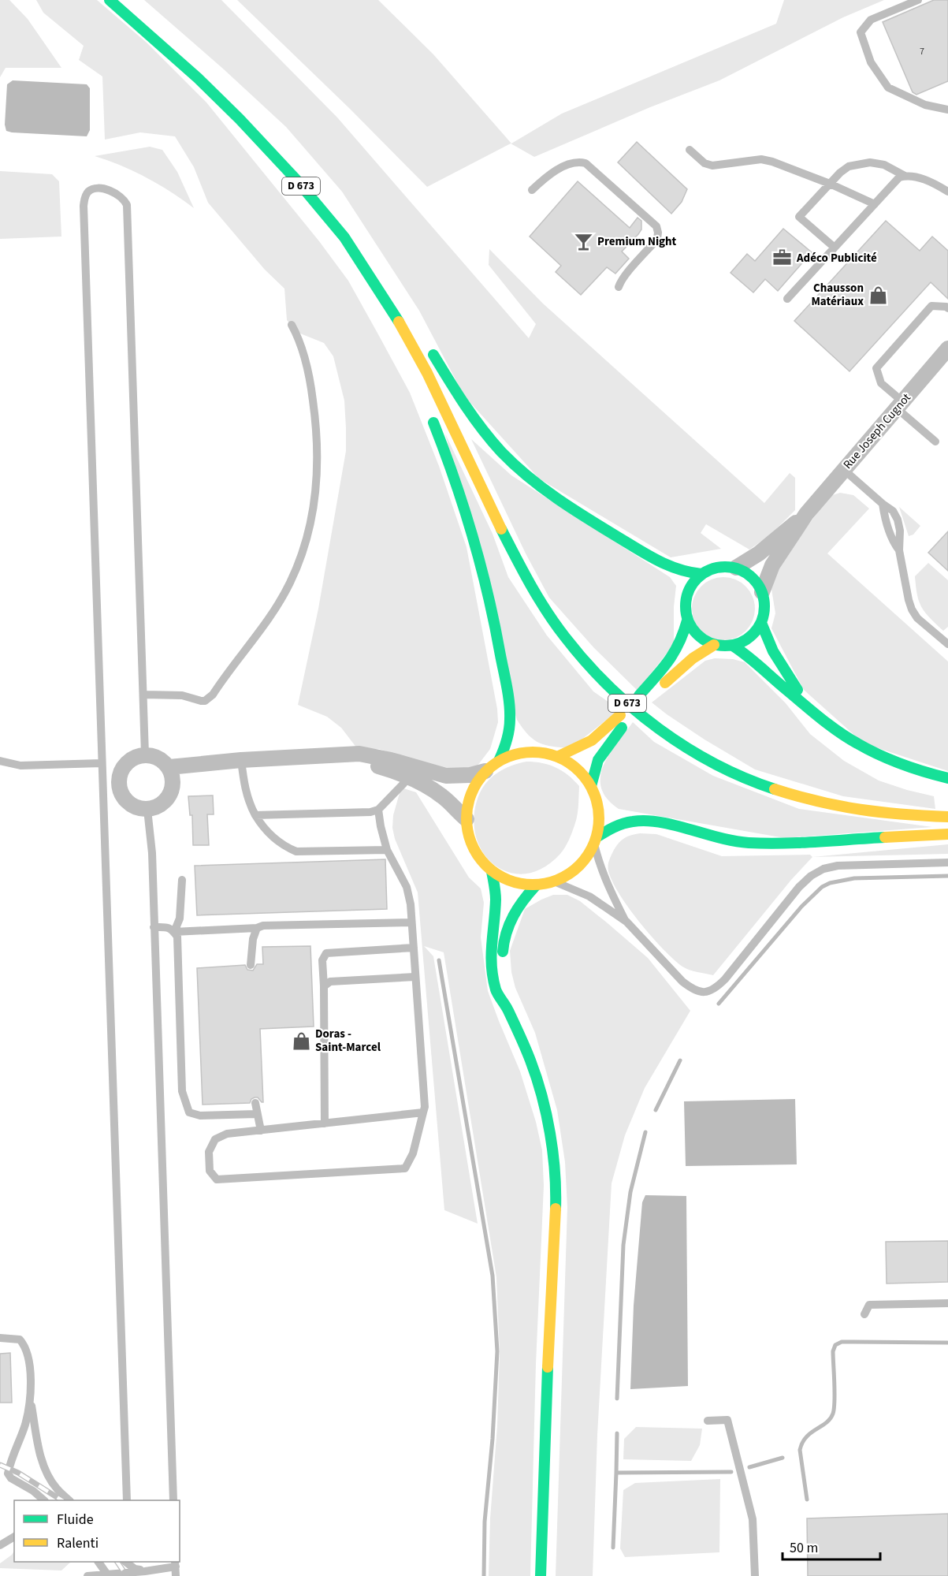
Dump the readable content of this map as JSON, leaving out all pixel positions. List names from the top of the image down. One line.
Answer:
{"streets":{"main road":["D 673"],"street":["Rue Joseph Cugnot"]},"places":{"bar":["Premium Night"],"office":["Adéco Publicité"],"shop":["Chausson Matériaux","Doras - Saint-Marcel"]},"house_numbers":["7"],"legend":["Fluide","Ralenti"],"scale_bar":"50 m"}
